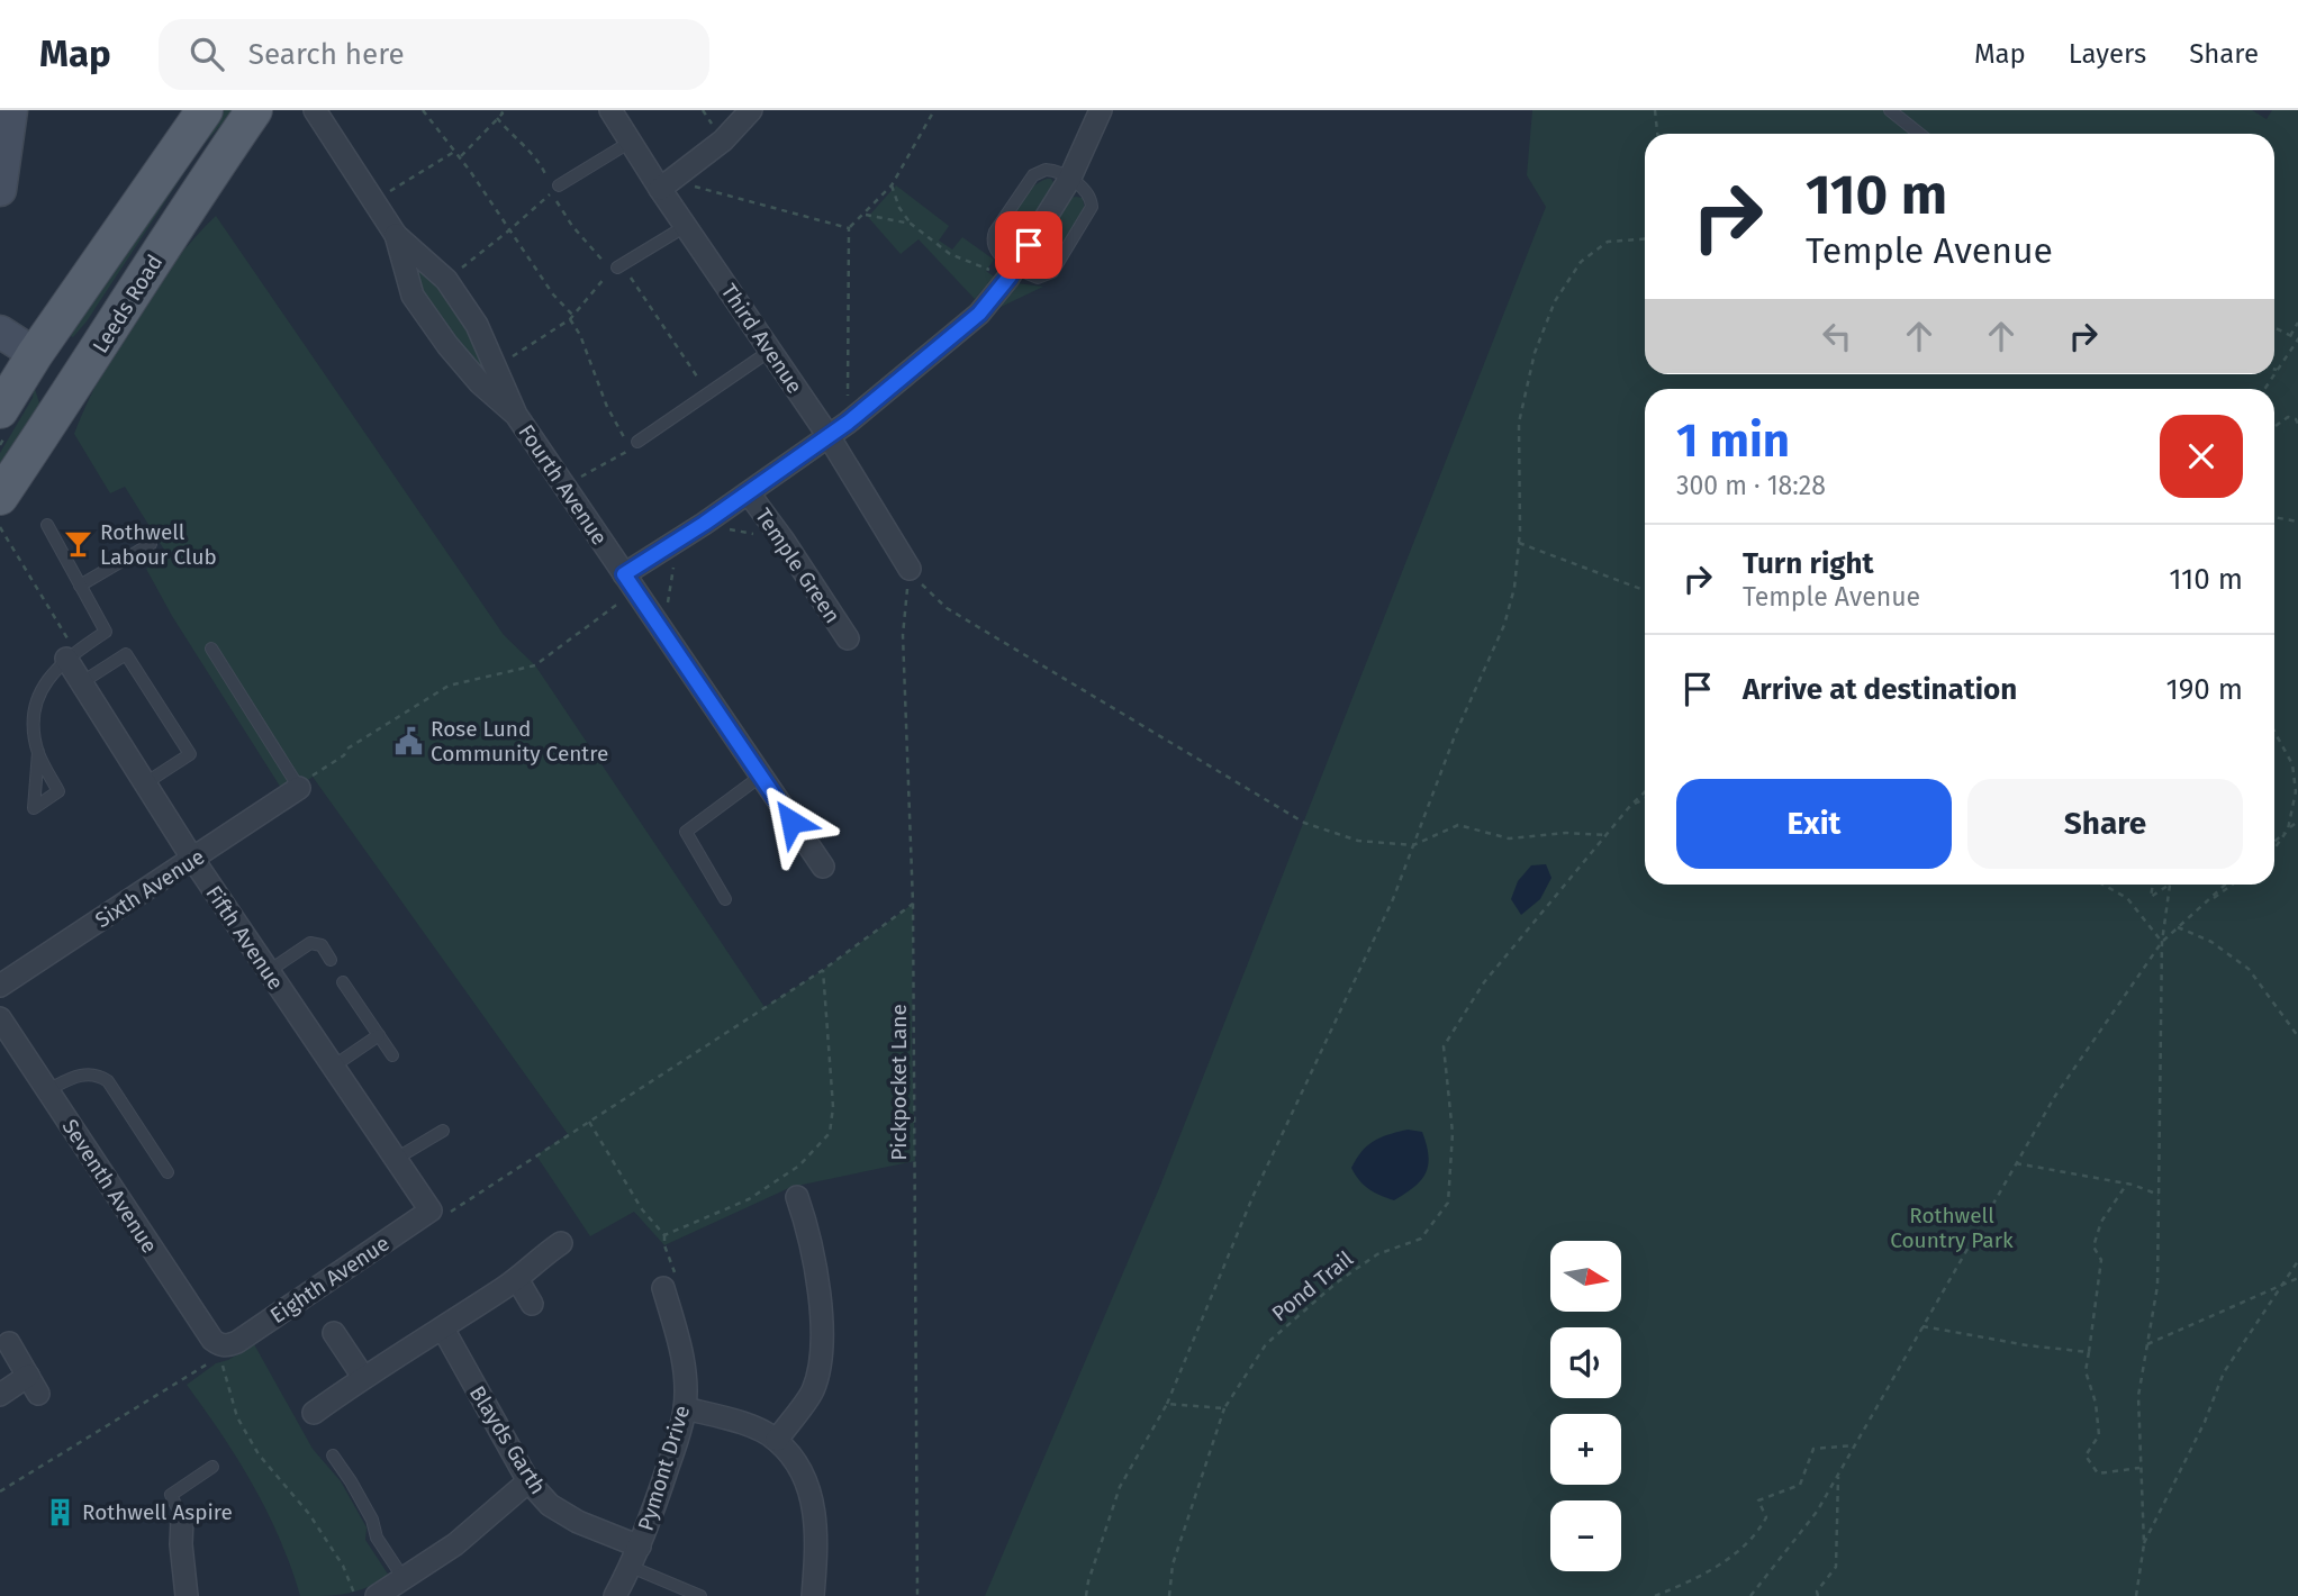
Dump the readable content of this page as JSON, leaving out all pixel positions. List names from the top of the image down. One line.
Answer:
{"streets":{"main road":["Leeds Road"],"street":["Third Avenue","Fourth Avenue","Temple Green","Sixth Avenue","Fifth Avenue","Seventh Avenue","Eighth Avenue","Blayds Garth","Pymont Drive"],"path":["Pickpocket Lane","Pond Trail"]},"crossings":[["Third Avenue","Pickpocket Lane"],["Sixth Avenue","Fifth Avenue"],["Fifth Avenue","Eighth Avenue"],["Seventh Avenue","Eighth Avenue"],["Blayds Garth","Pymont Drive"]],"parks":["Rothwell Country Park"],"places":{"bar":["Rothwell Labour Club"],"public building":["Rose Lund Community Centre"],"building":["Rothwell Aspire"]},"north":"right","page":{"header":"Map","search":"Search here","nav":["Map","Layers","Share"],"turn":["110 m","Temple Avenue"],"heading":["1 min","300 m · 18:28"],"list":[{"name":"Turn right","note":"Temple Avenue","value":"110 m"},{"name":"Arrive at destination","value":"190 m"}],"buttons":["Exit","Share"],"map_buttons":["+","−"]}}
